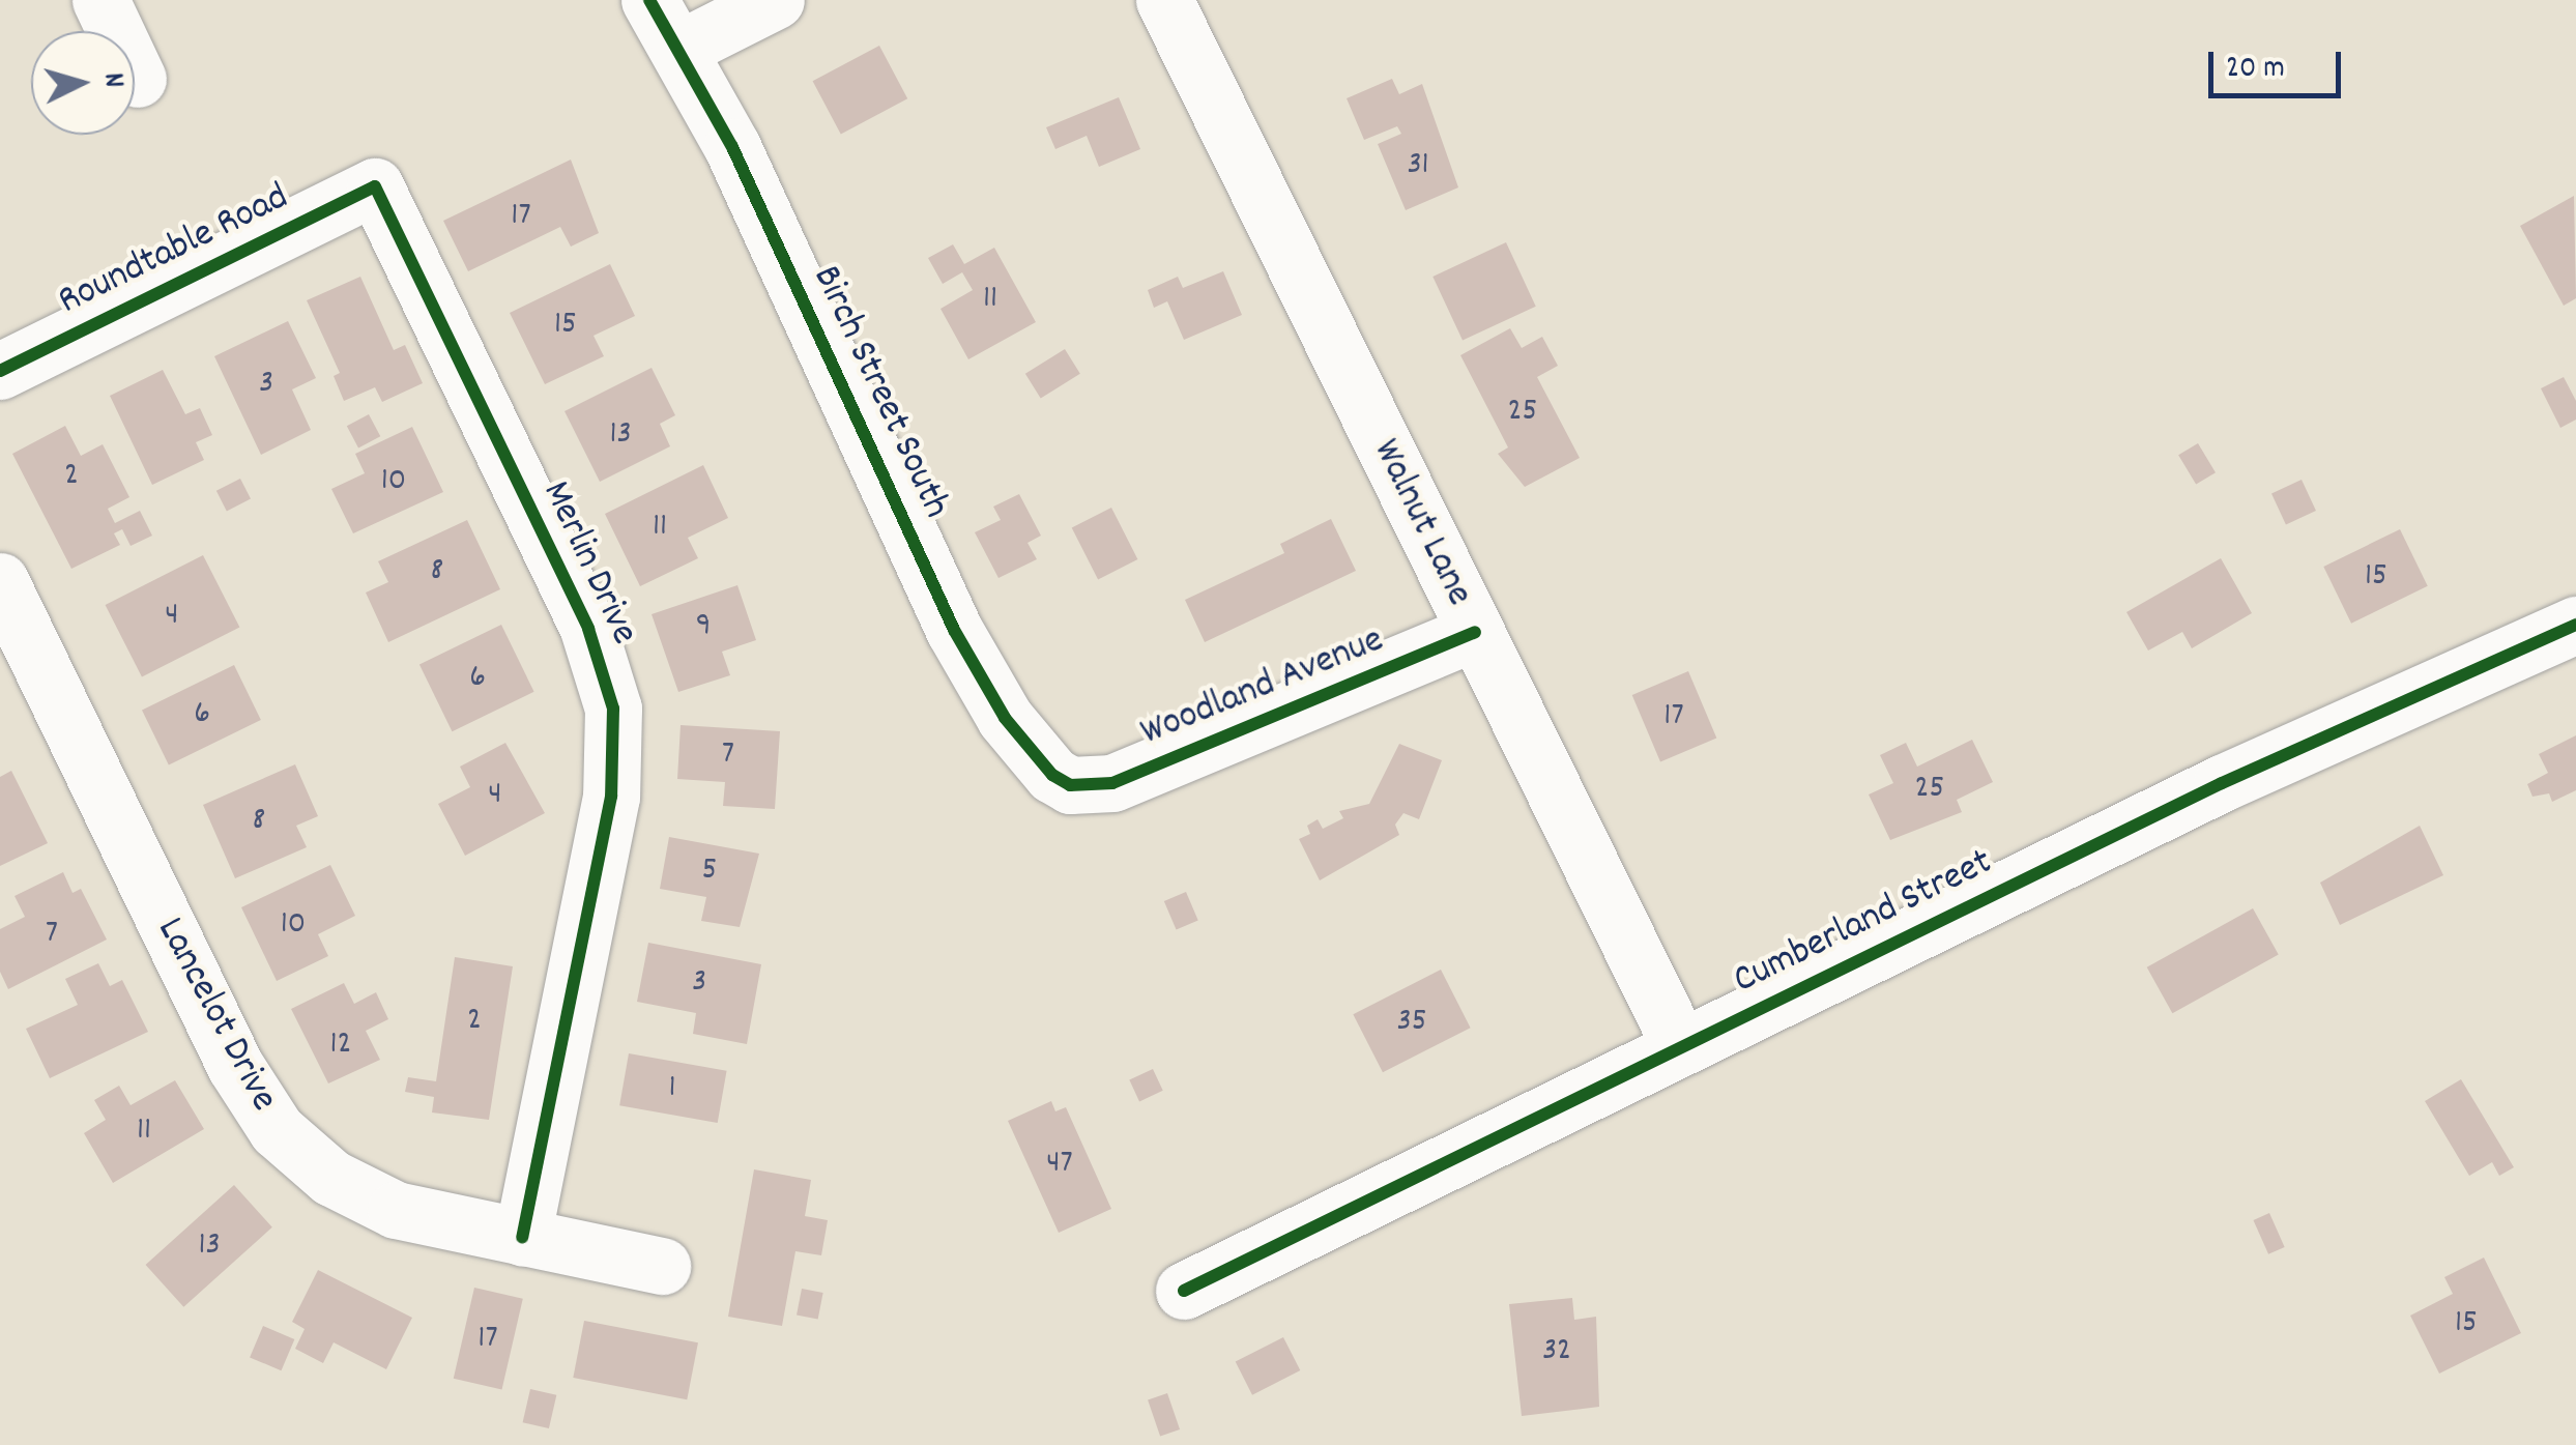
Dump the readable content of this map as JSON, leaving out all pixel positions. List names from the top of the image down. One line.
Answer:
{"streets":{"street":["Roundtable Road","Birch Street South","Walnut Lane","Merlin Drive","Woodland Avenue","Cumberland Street","Lancelot Drive"]},"crossings":[["Roundtable Road","Merlin Drive"],["Birch Street South","Woodland Avenue"],["Walnut Lane","Woodland Avenue"],["Walnut Lane","Cumberland Street"],["Merlin Drive","Lancelot Drive"]],"house_numbers":["31","17","11","15","3","25","13","2","10","11","8","15","4","9","6","6","17","7","25","4","8","5","10","7","3","2","35","12","1","11","47","13","15","17","32"],"scale_bar":"20 m","north":"right"}
